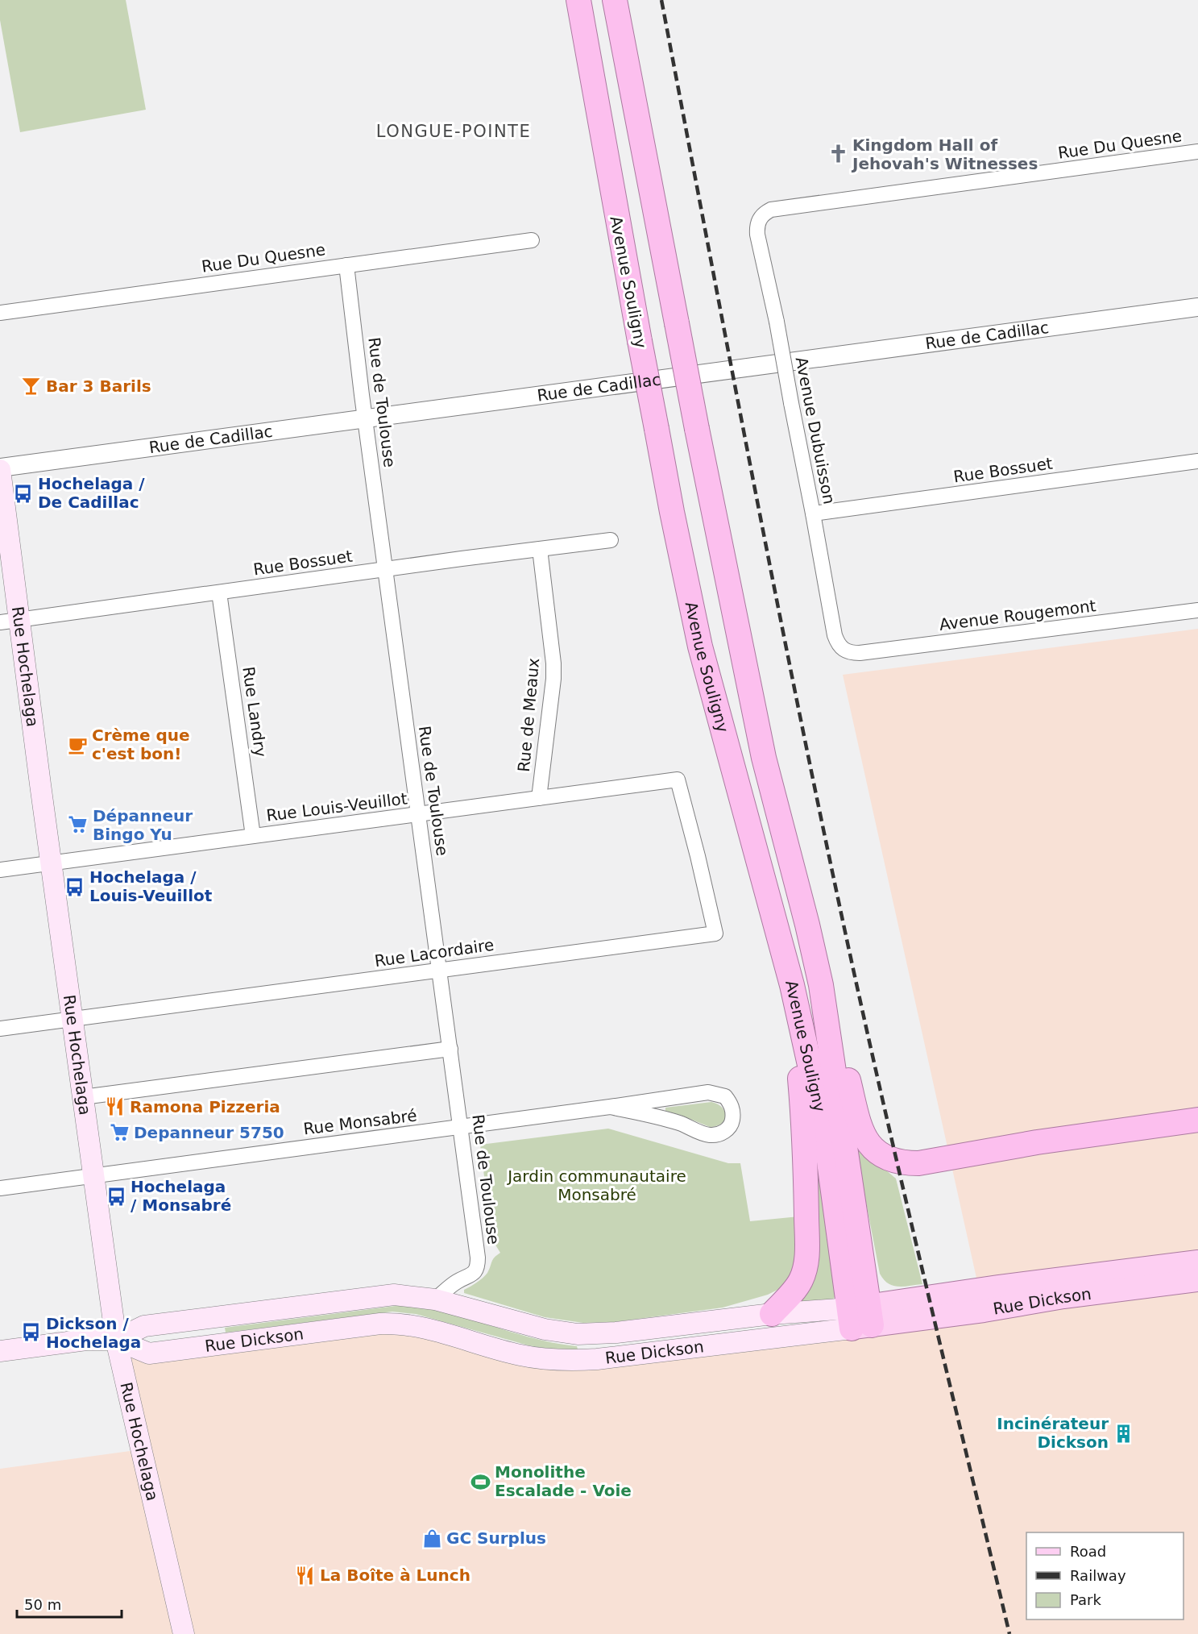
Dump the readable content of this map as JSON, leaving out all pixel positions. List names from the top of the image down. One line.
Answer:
{"streets":{"highway":["Avenue Souligny"],"main road":["Rue Hochelaga","Rue Dickson"],"street":["Rue Du Quesne","Rue de Cadillac","Rue de Toulouse","Avenue Dubuisson","Rue Bossuet","Avenue Rougemont","Rue Landry","Rue de Meaux","Rue Louis-Veuillot","Rue Lacordaire","Rue Monsabré"]},"crossings":[["Rue Du Quesne","Rue de Toulouse"],["Rue Du Quesne","Avenue Dubuisson"],["Avenue Souligny","Rue Dickson"],["Rue de Cadillac","Rue de Toulouse"],["Rue de Cadillac","Rue Hochelaga"],["Rue de Toulouse","Rue Bossuet"],["Rue de Toulouse","Rue Louis-Veuillot"],["Rue de Toulouse","Rue Lacordaire"],["Rue de Toulouse","Rue Monsabré"],["Rue de Toulouse","Rue Dickson"],["Avenue Dubuisson","Rue Bossuet"],["Avenue Dubuisson","Avenue Rougemont"],["Rue Bossuet","Rue Hochelaga"],["Rue Bossuet","Rue Landry"],["Rue Bossuet","Rue de Meaux"],["Rue Hochelaga","Rue Louis-Veuillot"],["Rue Hochelaga","Rue Lacordaire"],["Rue Hochelaga","Rue Monsabré"],["Rue Hochelaga","Rue Dickson"],["Rue Landry","Rue Louis-Veuillot"],["Rue de Meaux","Rue Louis-Veuillot"],["Rue Louis-Veuillot","Rue Lacordaire"]],"districts":["LONGUE-POINTE"],"parks":["Jardin communautaire Monsabré"],"places":{"church":["Kingdom Hall of Jehovah's Witnesses"],"bar":["Bar 3 Barils"],"bus stop":["Hochelaga / De Cadillac","Hochelaga / Louis-Veuillot","Hochelaga / Monsabré","Dickson / Hochelaga"],"cafe":["Crème que c'est bon!"],"supermarket":["Dépanneur Bingo Yu","Depanneur 5750"],"restaurant":["Ramona Pizzeria","La Boîte à Lunch"],"building":["Incinérateur Dickson"],"sports":["Monolithe Escalade - Voie"],"shop":["GC Surplus"]},"legend":["Road","Railway","Park"],"scale_bar":"50 m"}
